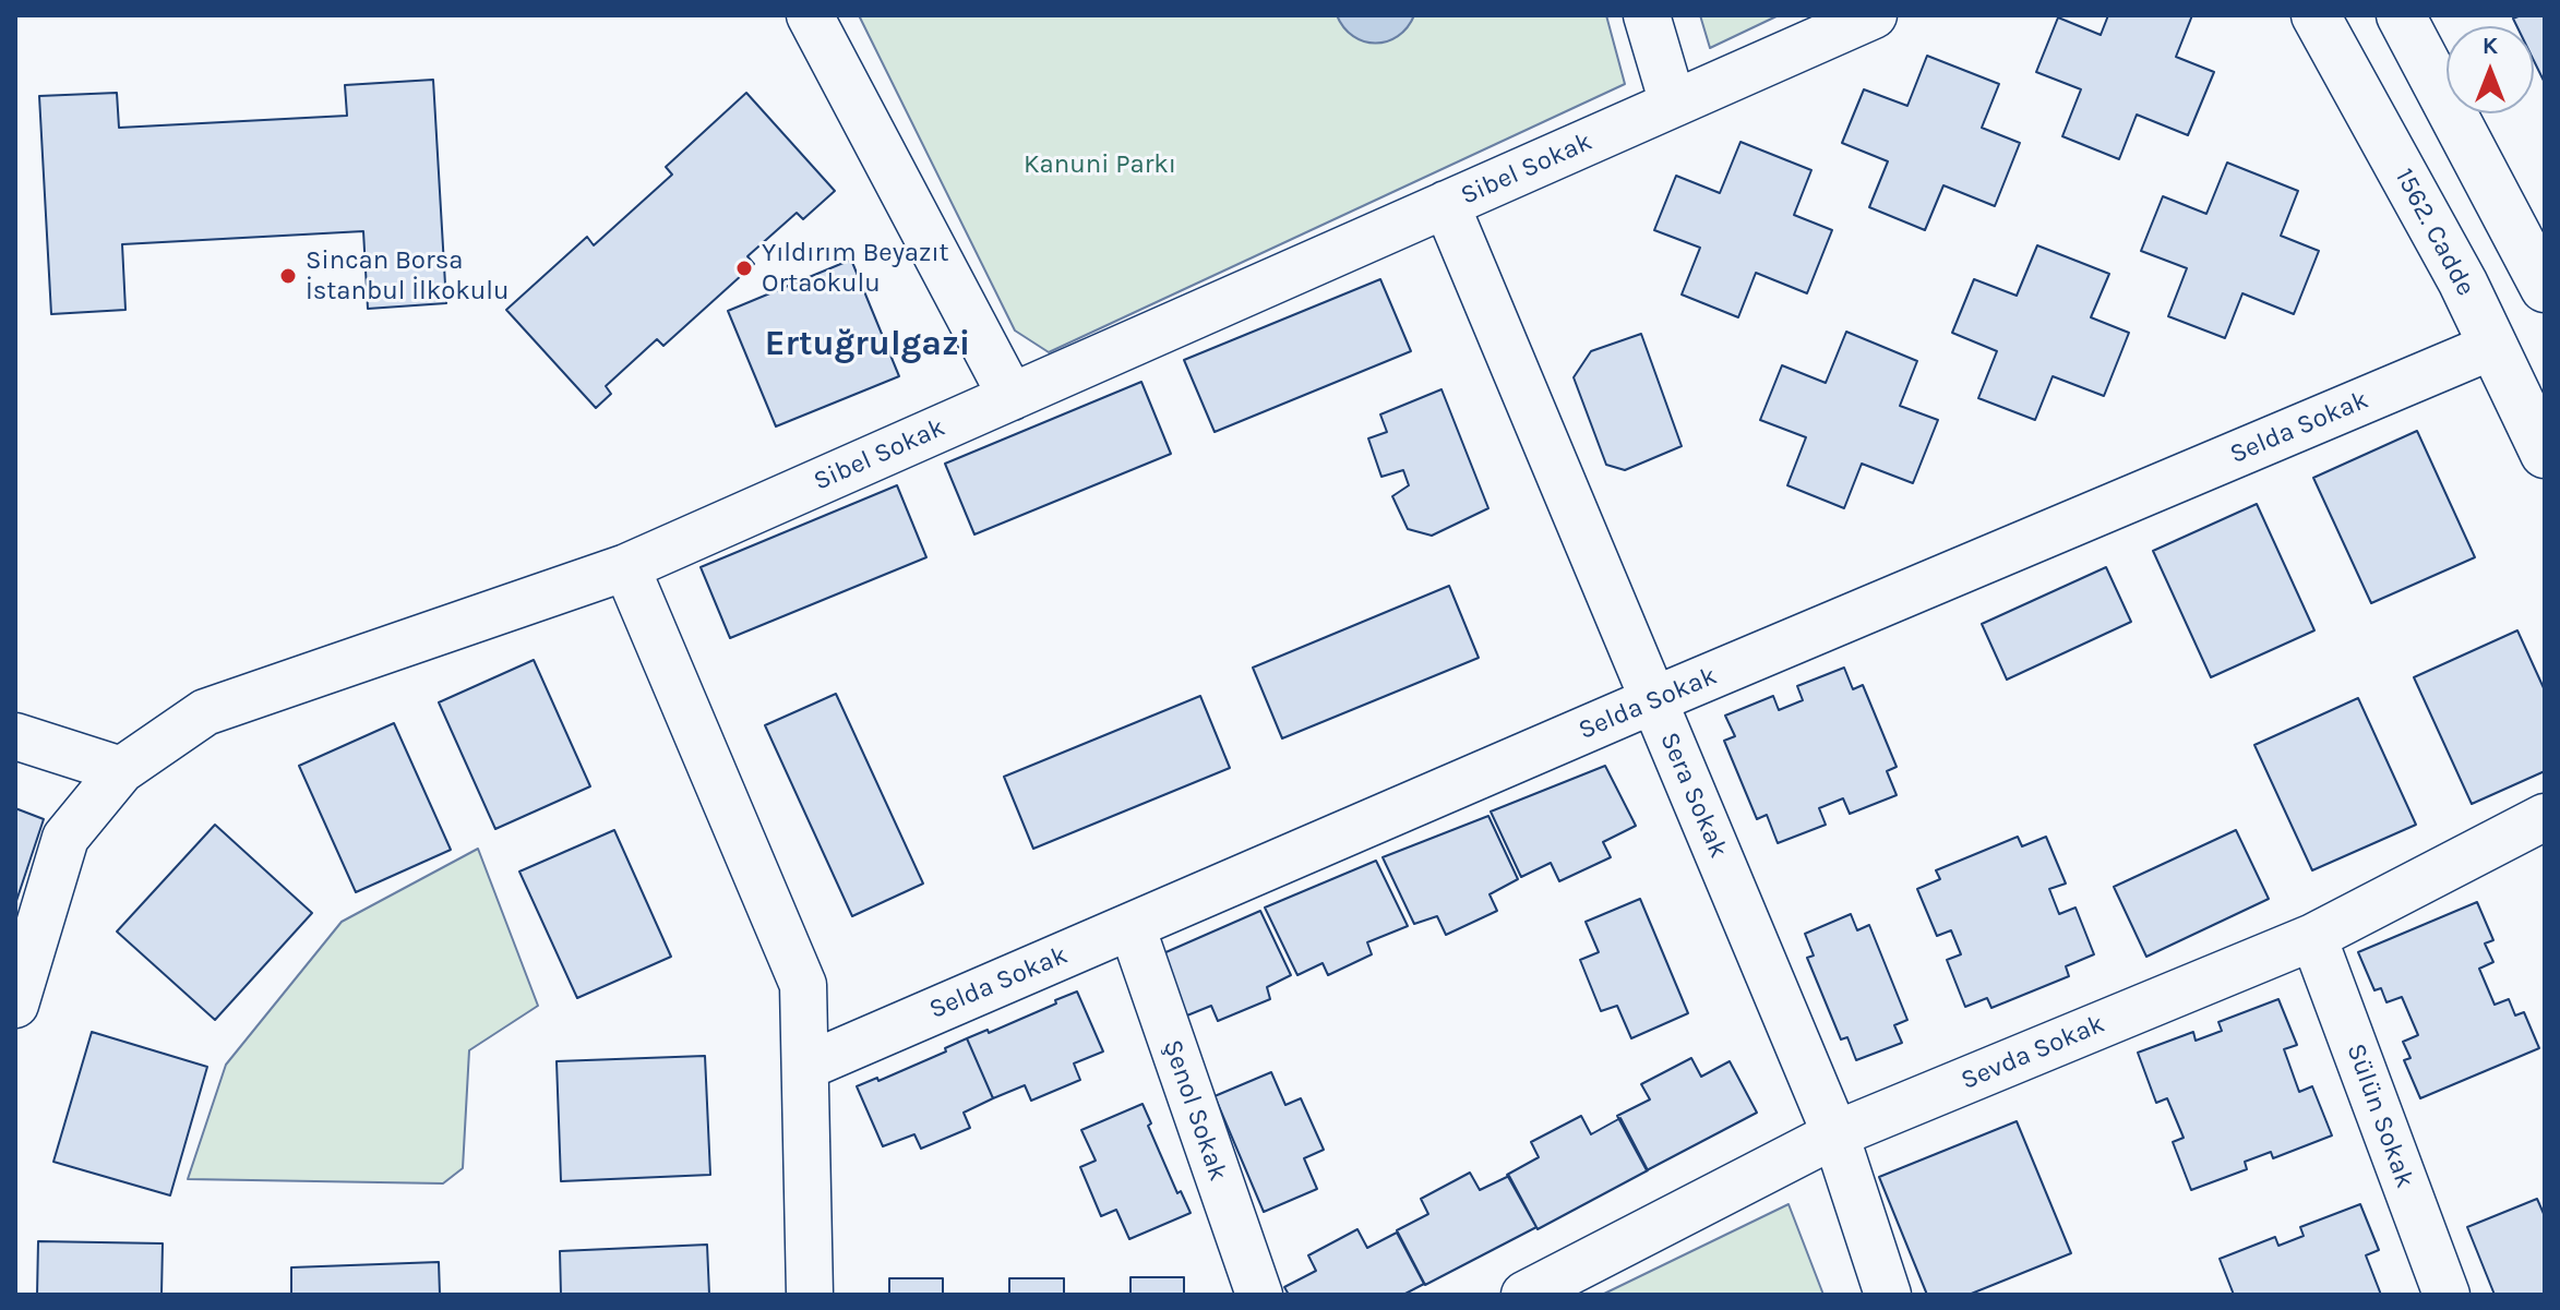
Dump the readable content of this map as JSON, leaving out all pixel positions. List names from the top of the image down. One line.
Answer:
{"streets":{"main road":["1562. Cadde"],"street":["Sibel Sokak","Selda Sokak","Sera Sokak","Sevda Sokak","Şenol Sokak","Sülün Sokak"]},"crossings":[["Sibel Sokak","Sera Sokak"],["1562. Cadde","Selda Sokak"],["Selda Sokak","Sera Sokak"],["Selda Sokak","Şenol Sokak"],["Sera Sokak","Sevda Sokak"],["Sevda Sokak","Sülün Sokak"]],"districts":["Ertuğrulgazi"],"parks":["Kanuni Parkı"],"places":["Yıldırım Beyazıt Ortaokulu","Sincan Borsa İstanbul İlkokulu"],"north":"top"}
